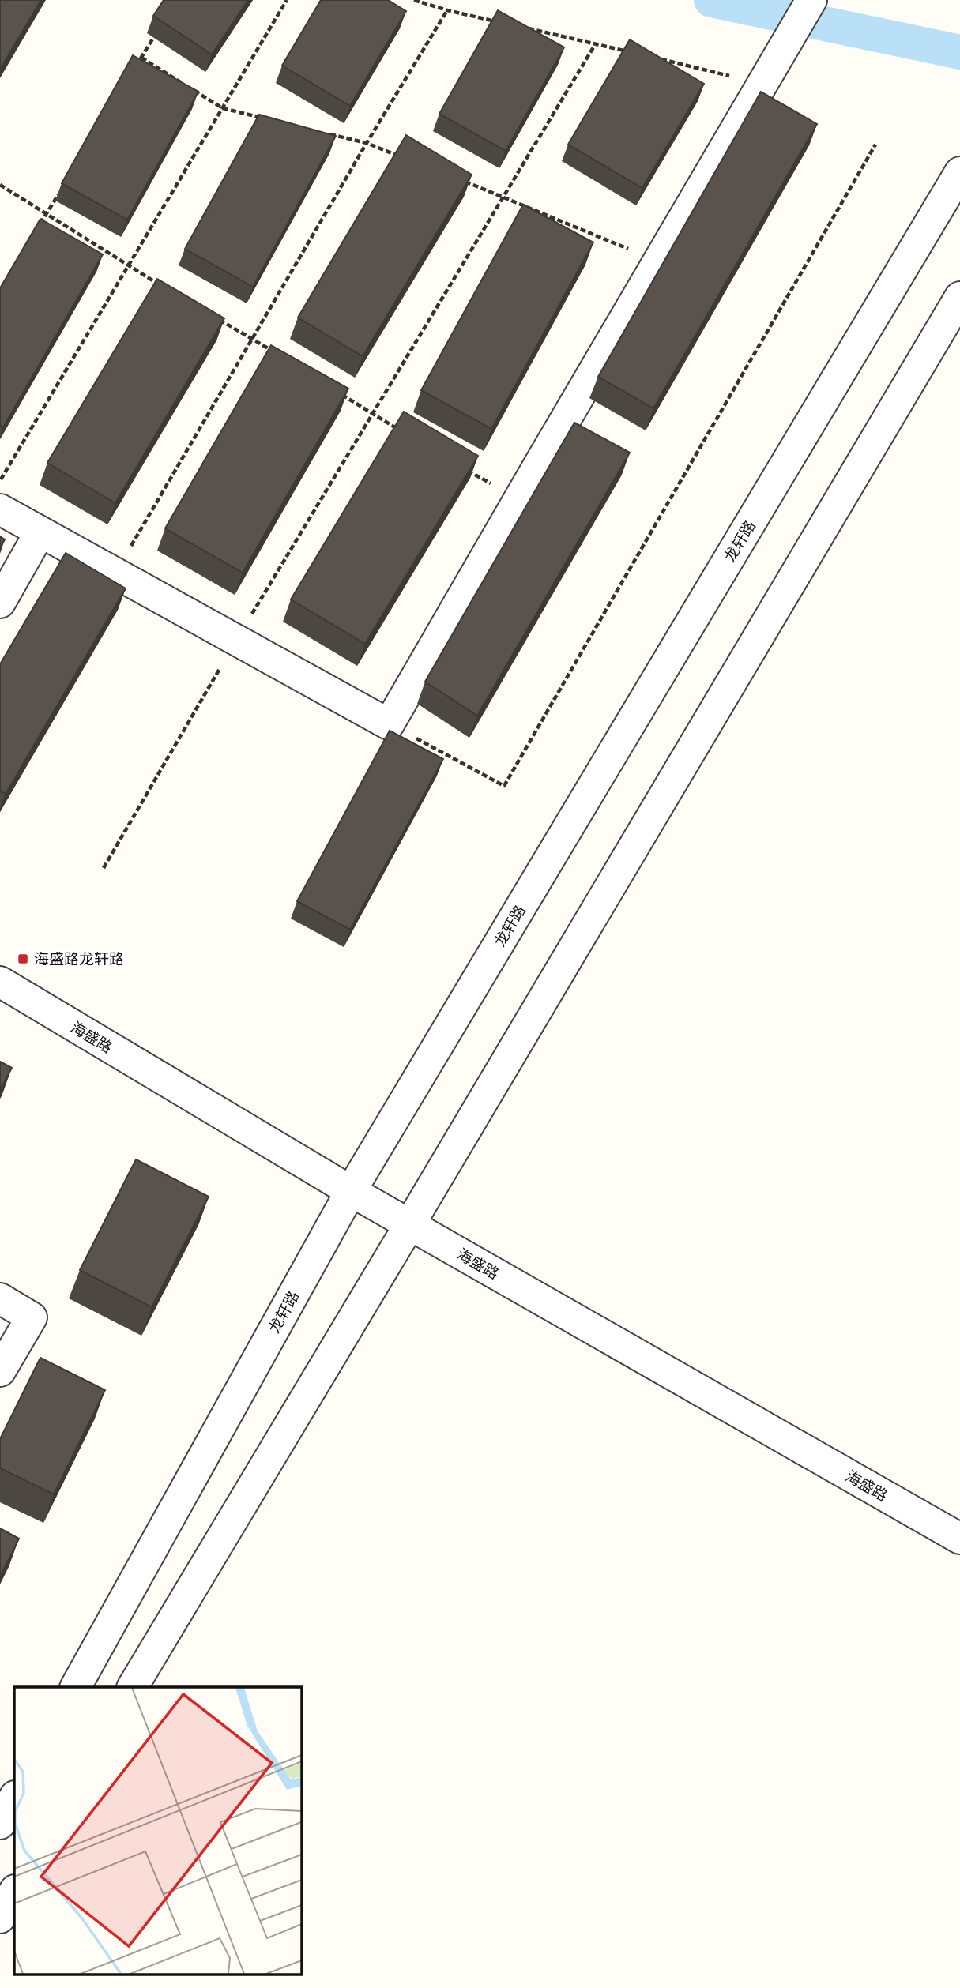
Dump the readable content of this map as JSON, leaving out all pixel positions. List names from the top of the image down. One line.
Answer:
{"streets":{"street":["龙轩路","海盛路"]},"crossings":[["龙轩路","海盛路"]],"places":{"transit":["海盛路龙轩路"]}}
